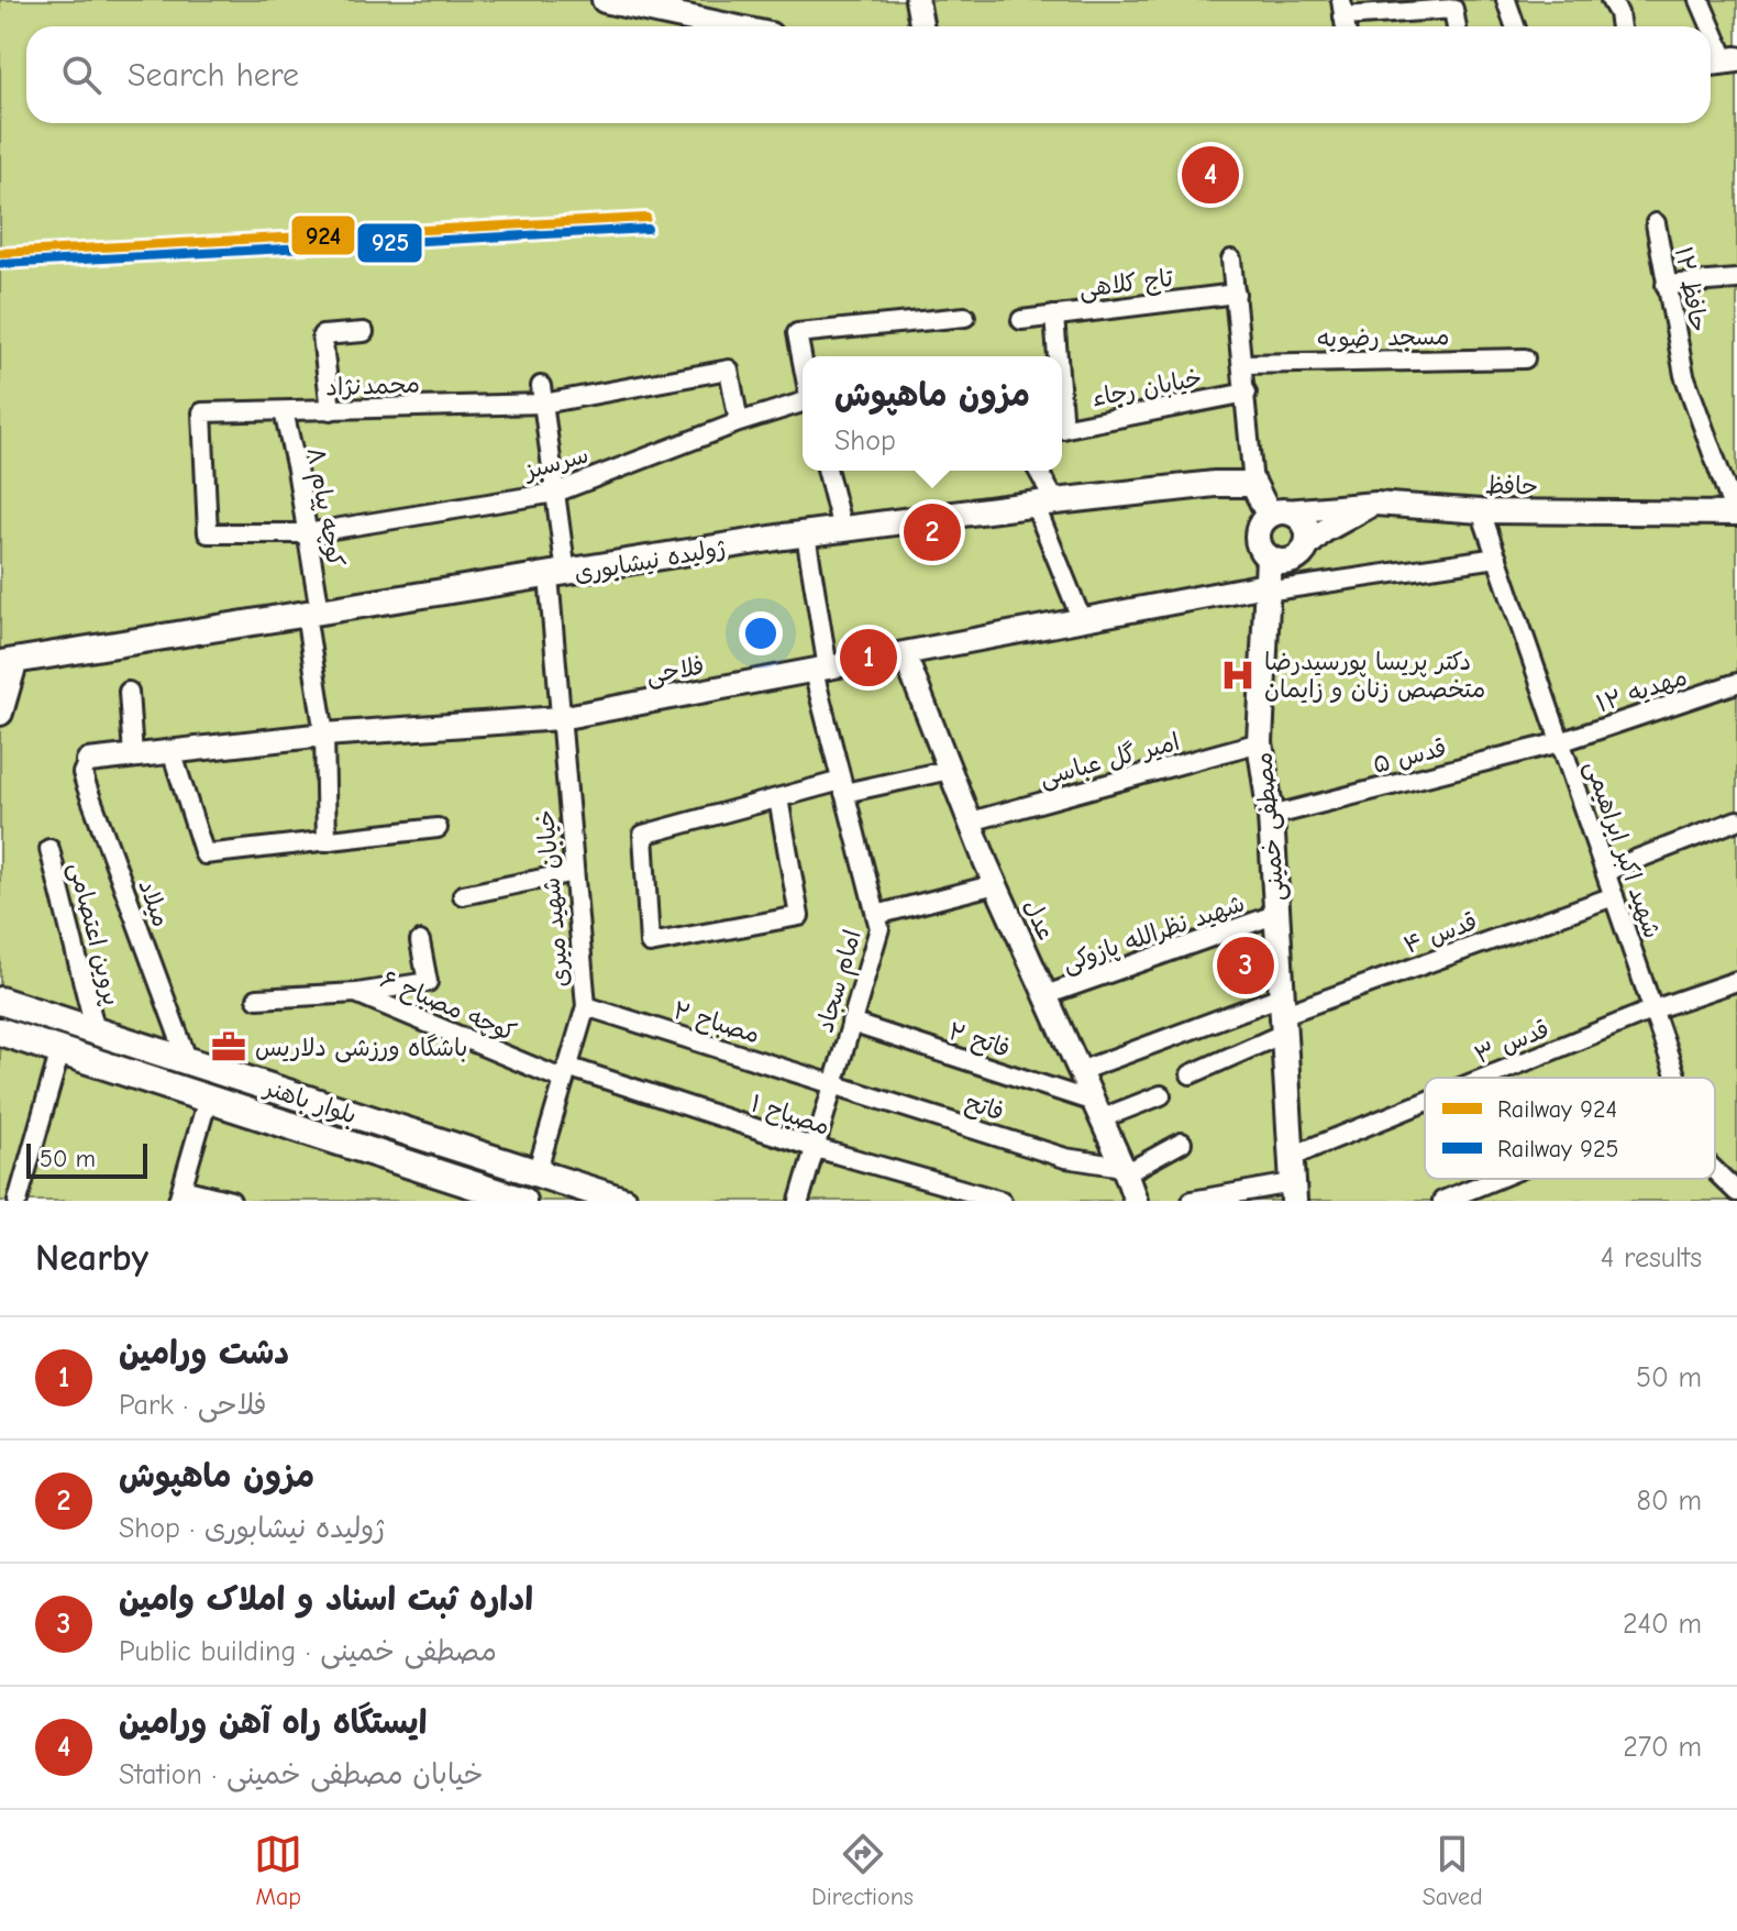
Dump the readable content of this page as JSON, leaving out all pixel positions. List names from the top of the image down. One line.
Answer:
{"streets":{"main road":["ژولیده نیشابوری","مصطفی خمینی","بلوار باهنر"],"street":["تاج کلاهی","حافظ ۱۲","مسجد رضویه","محمدنژاد","خیابان رجاء","سرسبز","حافظ","کوچه پیام ۸","فلاحی","مهدیه ۱۲","قدس ۵","امیر گل عباسی","شهید اکبر ابراهیمی","خیابان شهید میری","میلاد","عدل","شهید نظرالله پازوکی","قدس ۴","پروین اعتصامی","امام سجاد","کوچه مصباح ۶","مصباح ۲","فاتح ۲","قدس ۳","فاتح","مصباح ۱"]},"crossings":[["حافظ ۱۲","حافظ"],["محمدنژاد","سرسبز"],["محمدنژاد","کوچه پیام ۸"],["محمدنژاد","خیابان شهید میری"],["سرسبز","کوچه پیام ۸"],["سرسبز","خیابان شهید میری"],["حافظ","مصطفی خمینی"],["حافظ","شهید اکبر ابراهیمی"],["کوچه پیام ۸","ژولیده نیشابوری"],["کوچه پیام ۸","فلاحی"],["ژولیده نیشابوری","خیابان شهید میری"],["ژولیده نیشابوری","امام سجاد"],["فلاحی","مصطفی خمینی"],["فلاحی","خیابان شهید میری"],["فلاحی","میلاد"],["فلاحی","عدل"],["فلاحی","امام سجاد"],["مهدیه ۱۲","قدس ۵"],["مهدیه ۱۲","شهید اکبر ابراهیمی"],["قدس ۵","مصطفی خمینی"],["قدس ۵","شهید اکبر ابراهیمی"],["امیر گل عباسی","مصطفی خمینی"],["امیر گل عباسی","عدل"],["مصطفی خمینی","شهید نظرالله پازوکی"],["مصطفی خمینی","قدس ۴"],["مصطفی خمینی","قدس ۳"],["شهید اکبر ابراهیمی","قدس ۴"],["شهید اکبر ابراهیمی","قدس ۳"],["خیابان شهید میری","کوچه مصباح ۶"],["خیابان شهید میری","مصباح ۲"],["خیابان شهید میری","بلوار باهنر"],["خیابان شهید میری","مصباح ۱"],["میلاد","بلوار باهنر"],["عدل","شهید نظرالله پازوکی"],["عدل","فاتح ۲"],["عدل","فاتح"],["پروین اعتصامی","بلوار باهنر"],["امام سجاد","مصباح ۲"],["امام سجاد","فاتح ۲"],["امام سجاد","فاتح"],["امام سجاد","مصباح ۱"],["کوچه مصباح ۶","مصباح ۱"],["مصباح ۲","فاتح"]],"places":{"hospital":["دکتر پریسا پورسیدرضا متخصص زنان و زایمان"],"office":["باشگاه ورزشی دلاریس"]},"lines":["rail line 924","rail line 925"],"legend":["Railway 924","Railway 925"],"scale_bar":"50 m","page":{"search":"Search here","pins":["4","2","1","3"],"popup":["مزون ماهپوش","Shop"],"scale":"50 m","heading":["Nearby","4 results"],"list":[{"mark":"1","name":"دشت ورامین","note":"Park · فلاحی","value":"50 m"},{"mark":"2","name":"مزون ماهپوش","note":"Shop · ژولیده نیشابوری","value":"80 m"},{"mark":"3","name":"اداره ثبت اسناد و املاک وامین","note":"Public building · مصطفی خمینی","value":"240 m"},{"mark":"4","name":"ایستگاه راه آهن ورامین","note":"Station · خیابان مصطفی خمینی","value":"270 m"}],"nav":["Map","Directions","Saved"]}}
